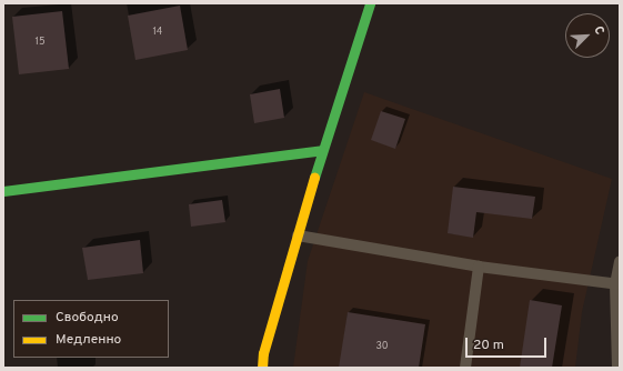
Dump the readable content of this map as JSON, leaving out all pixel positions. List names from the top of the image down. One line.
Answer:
{"house_numbers":["14","15","30"],"legend":["Свободно","Медленно"],"scale_bar":"20 m","north":"top right"}
